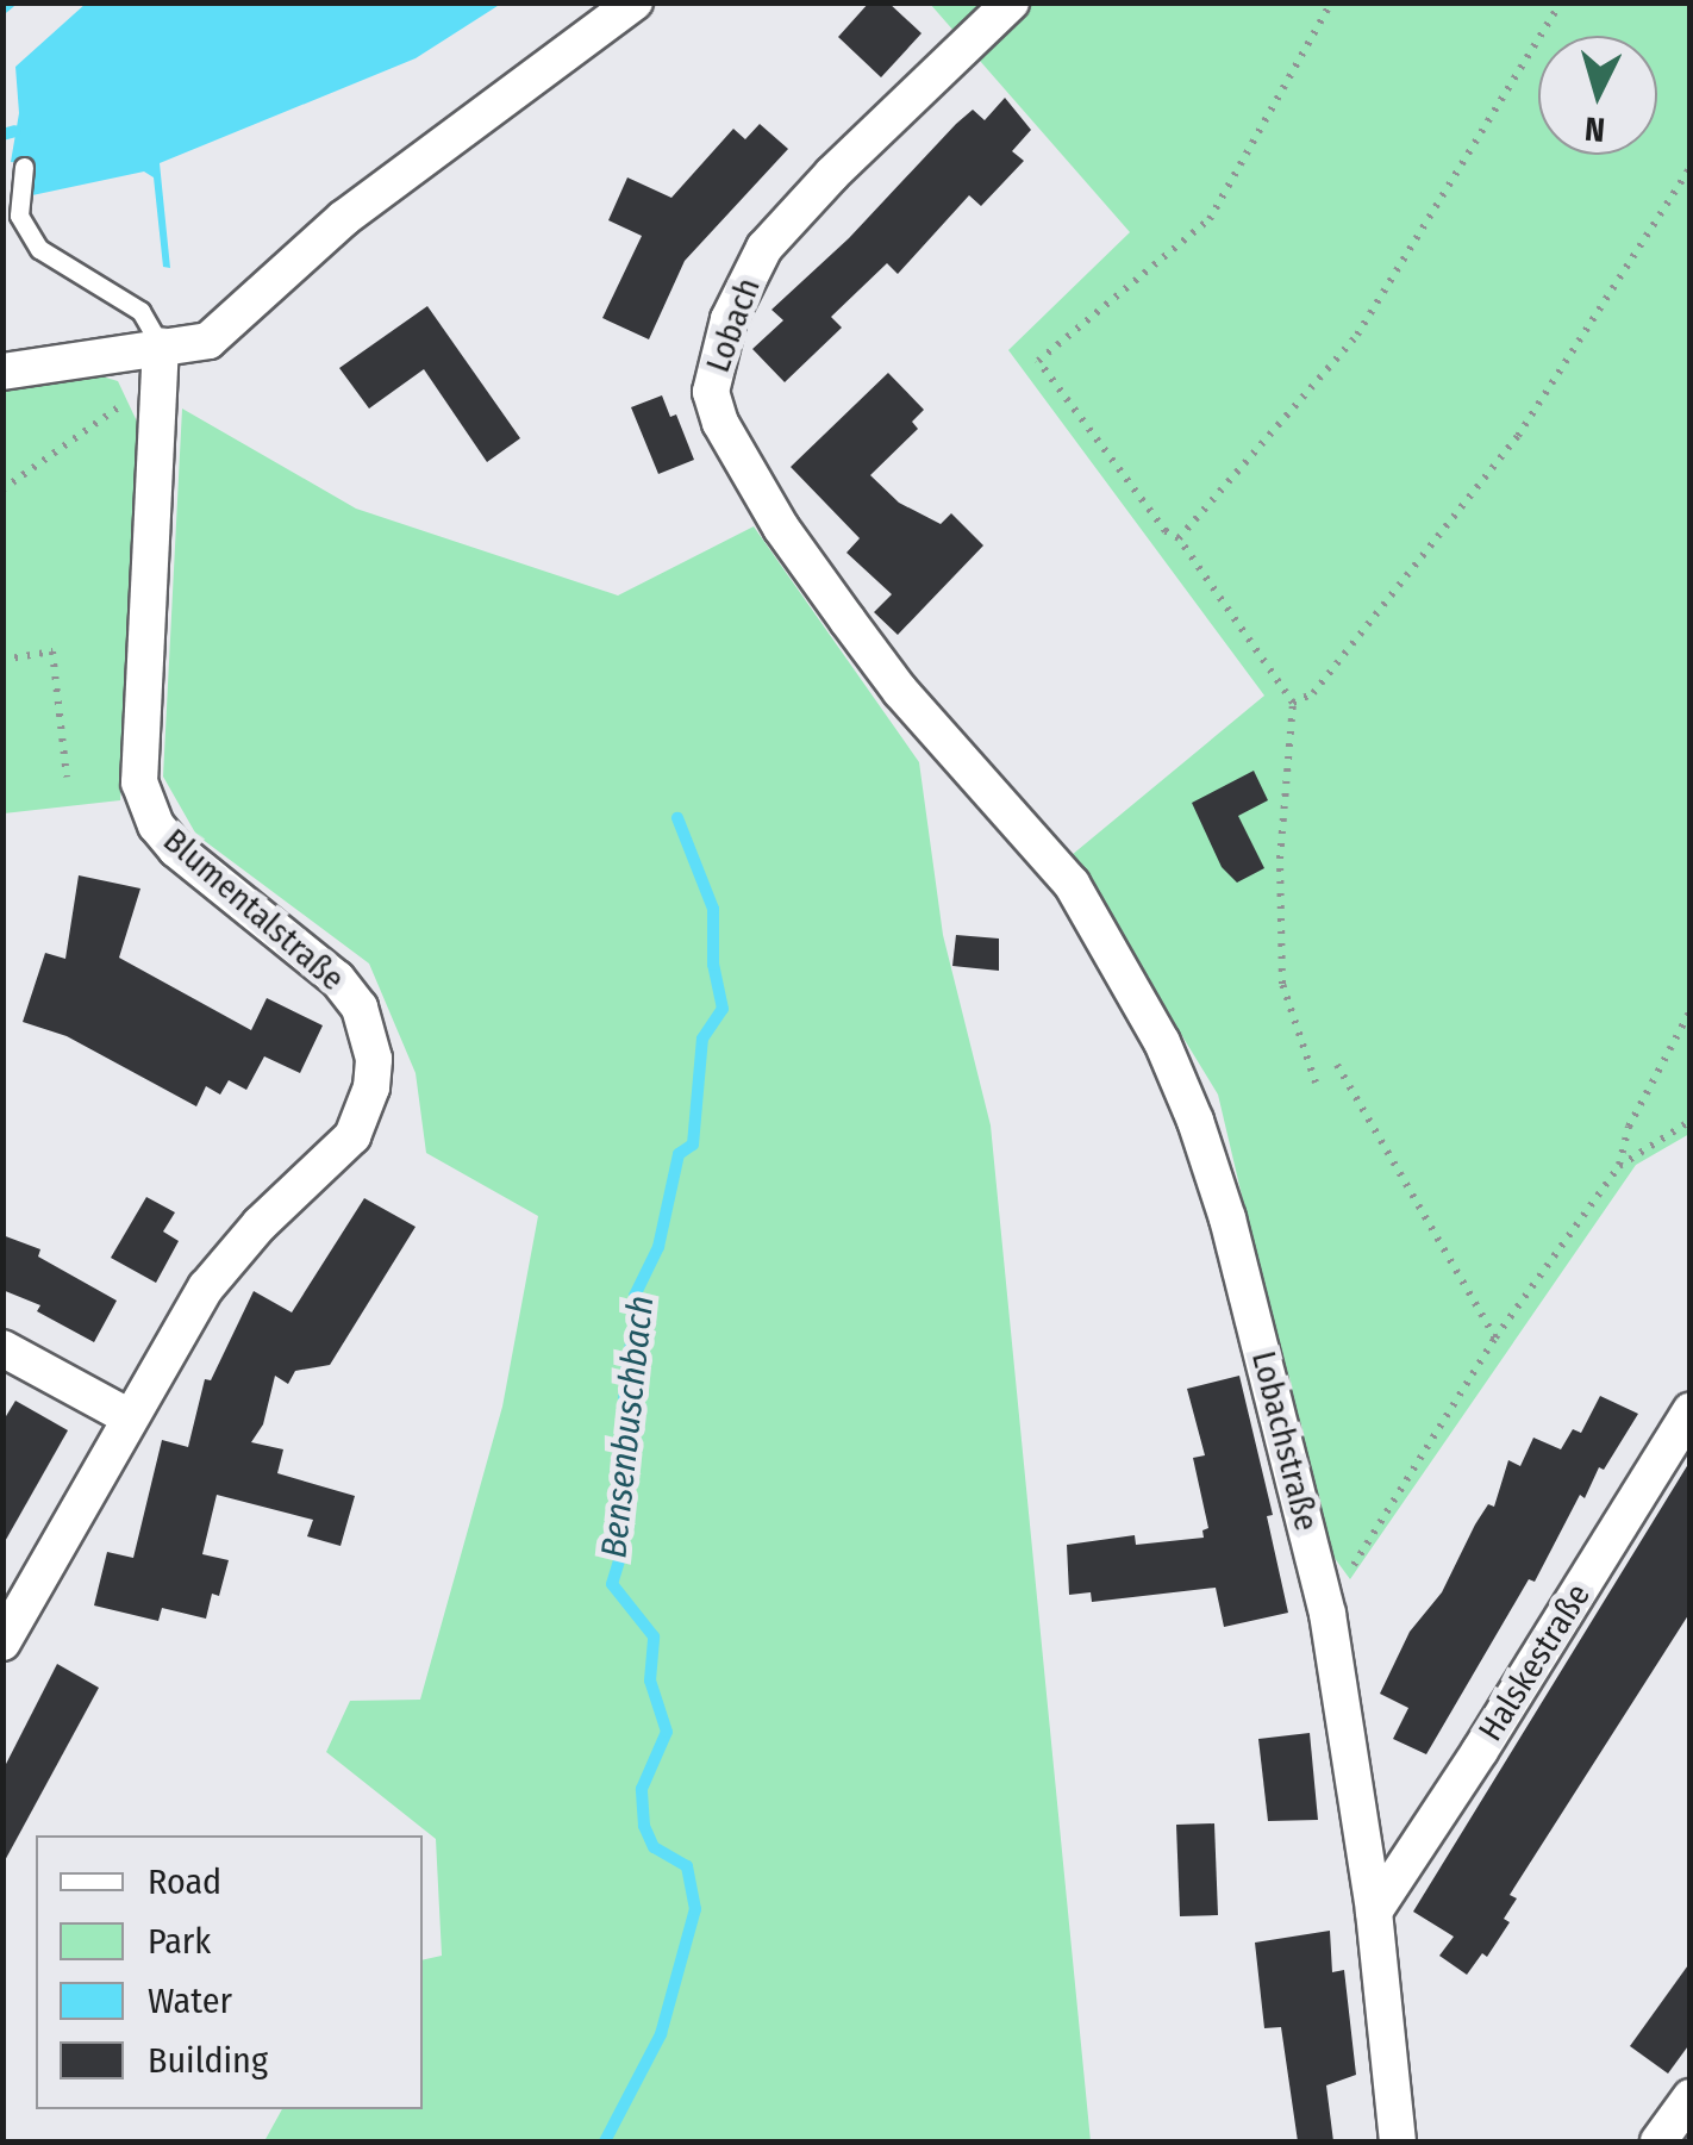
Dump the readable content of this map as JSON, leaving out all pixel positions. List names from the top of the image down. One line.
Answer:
{"streets":{"street":["Lobach","Blumentalstraße","Lobachstraße","Halskestraße"]},"crossings":[["Lobach","Lobachstraße"],["Lobachstraße","Halskestraße"]],"water":["Bensenbuschbach"],"legend":["Road","Park","Water","Building"],"north":"bottom"}
